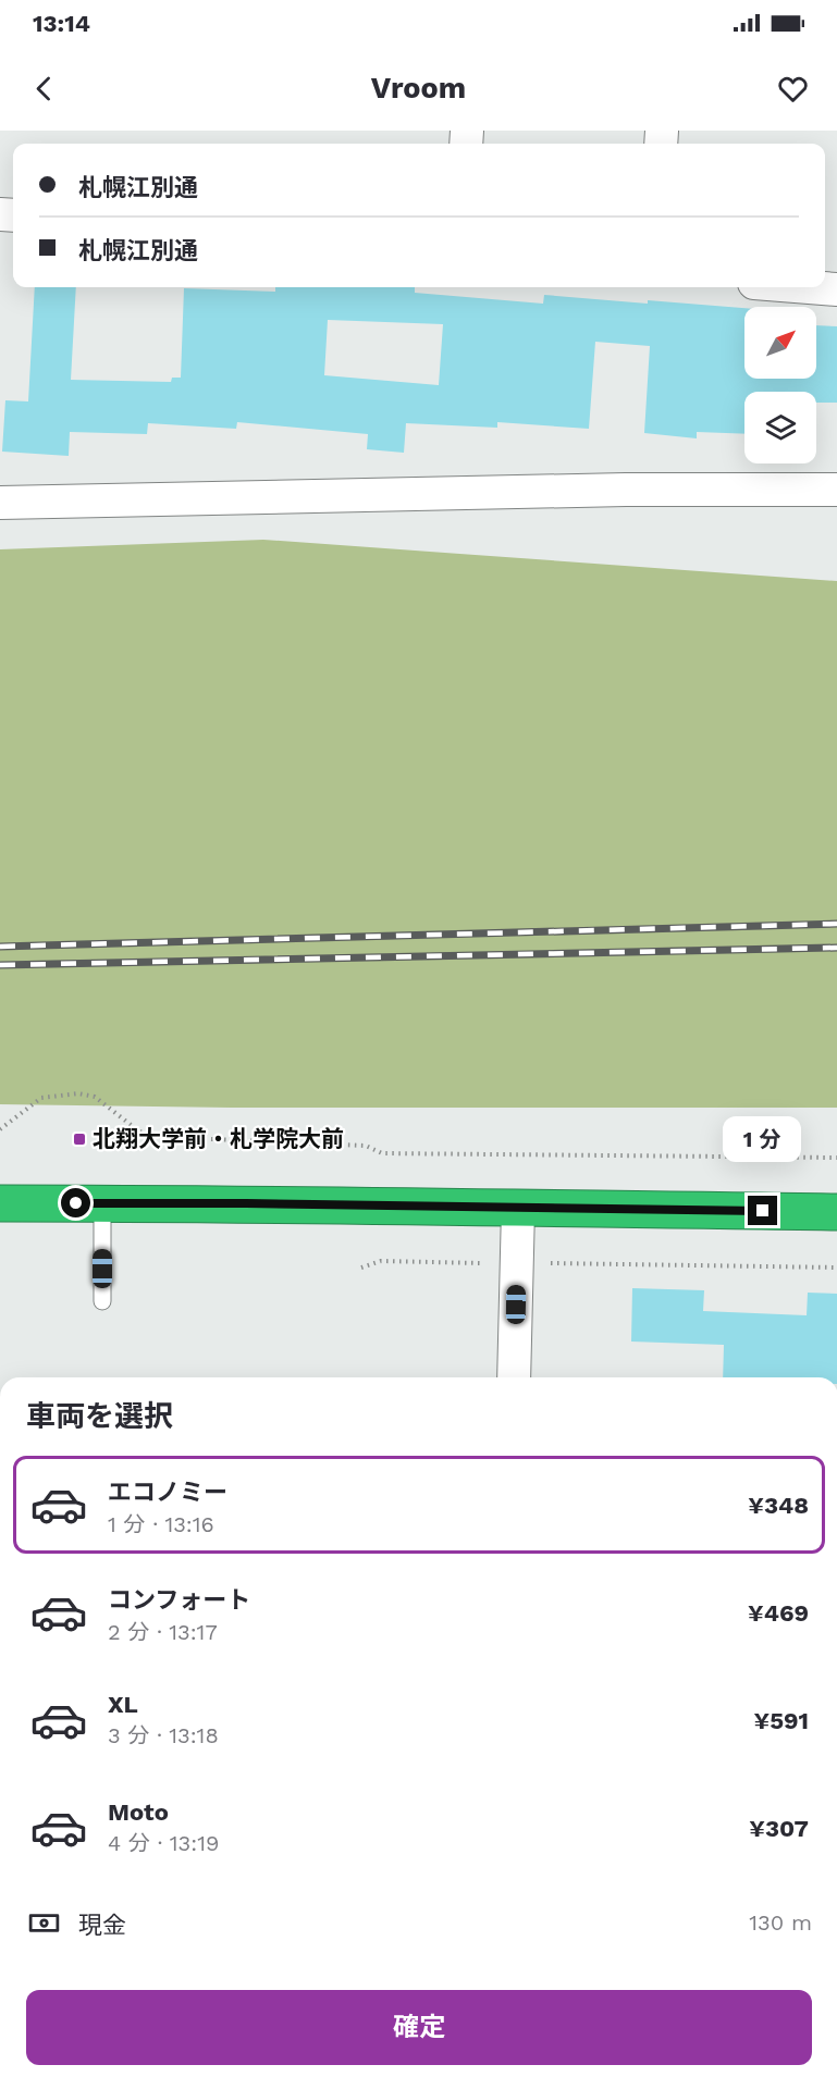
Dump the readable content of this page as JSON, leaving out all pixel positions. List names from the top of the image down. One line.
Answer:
{"places":{"transit":["北翔大学前・札学院大前"]},"north":"top right","page":{"status":"13:14","header":"Vroom","banner":["札幌江別通","札幌江別通"],"bubble":"1 分","heading":"車両を選択","list":[{"name":"エコノミー","note":"1 分 · 13:16","value":"¥348"},{"name":"コンフォート","note":"2 分 · 13:17","value":"¥469"},{"name":"XL","note":"3 分 · 13:18","value":"¥591"},{"name":"Moto","note":"4 分 · 13:19","value":"¥307"}],"pay":["現金","130 m"],"buttons":"確定"}}
